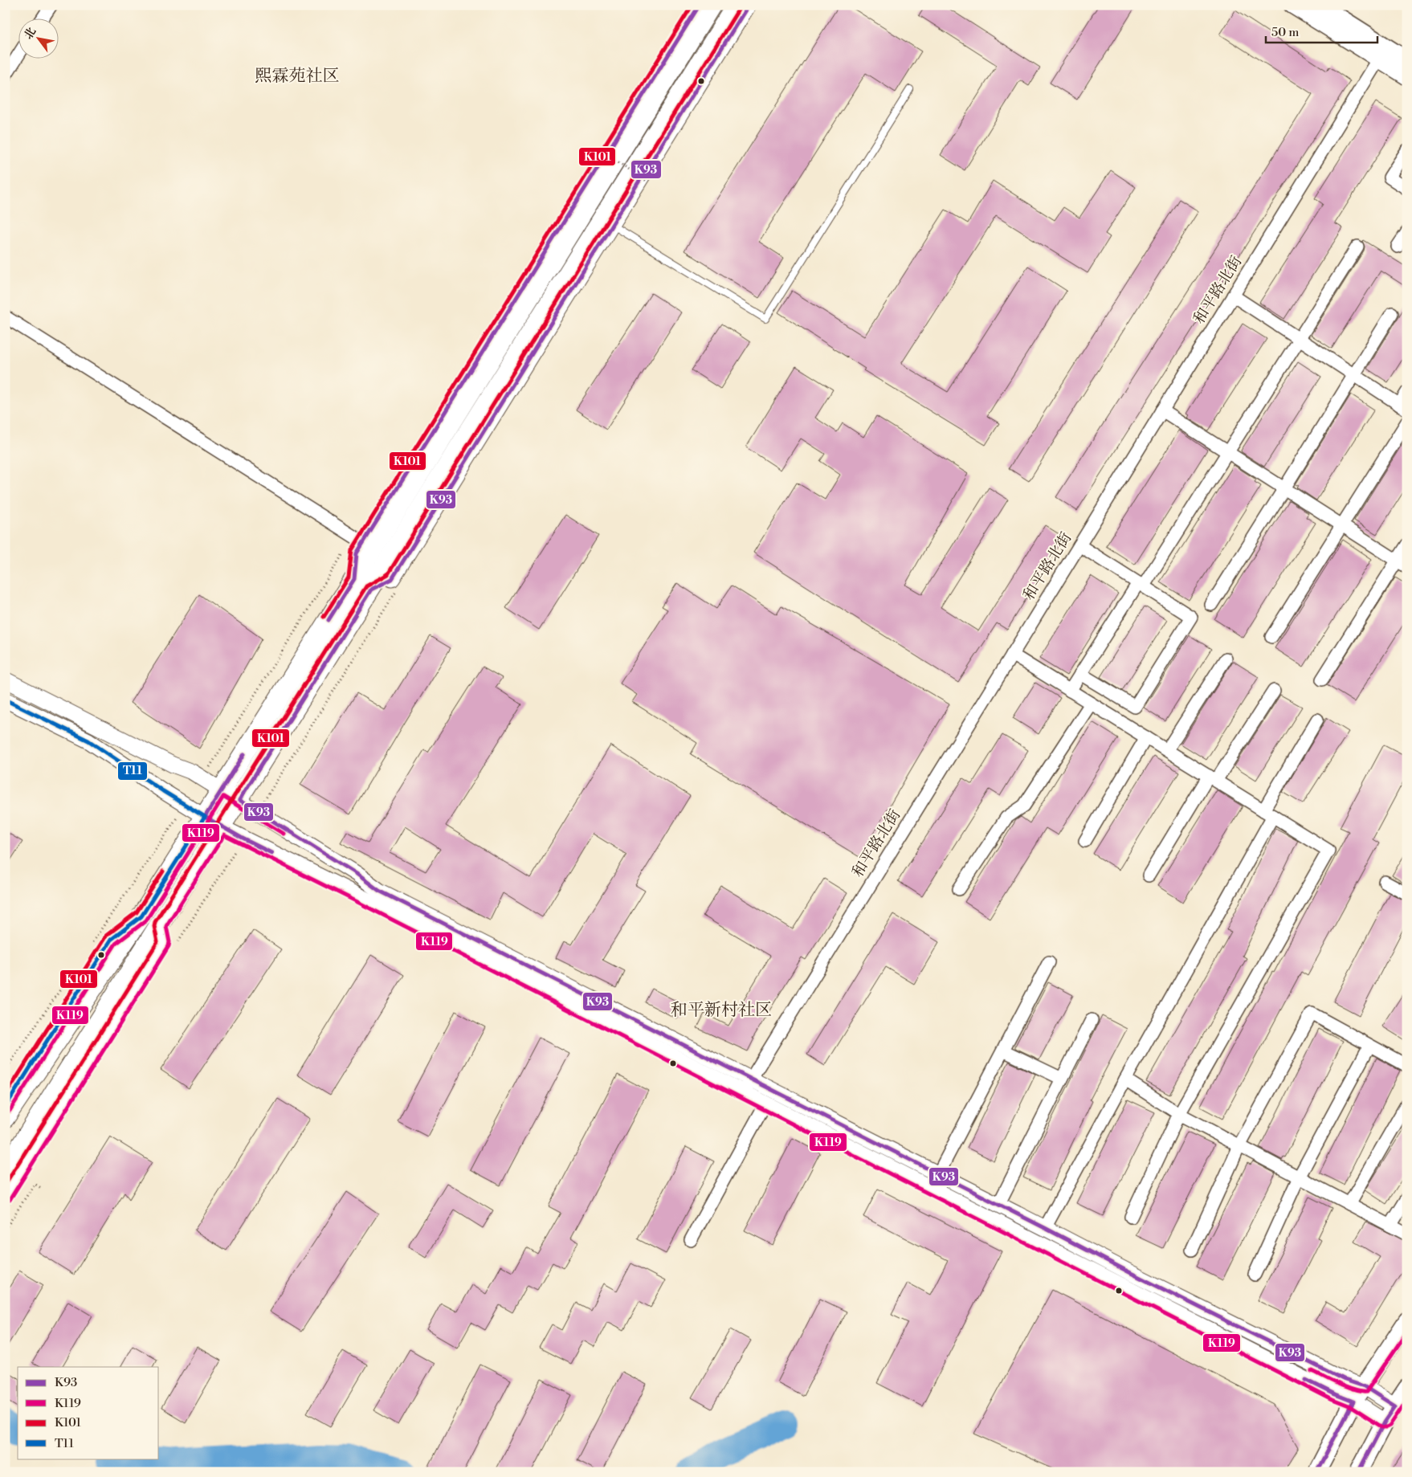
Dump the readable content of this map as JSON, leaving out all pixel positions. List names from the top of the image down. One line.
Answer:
{"streets":{"street":["和平路北街"]},"districts":["熙霖苑社区","和平新村社区"],"lines":["transit line K93","transit line K101","transit line T11","transit line K119"],"legend":["K93","K119","K101","T11"],"scale_bar":"50 m","north":"top left"}
